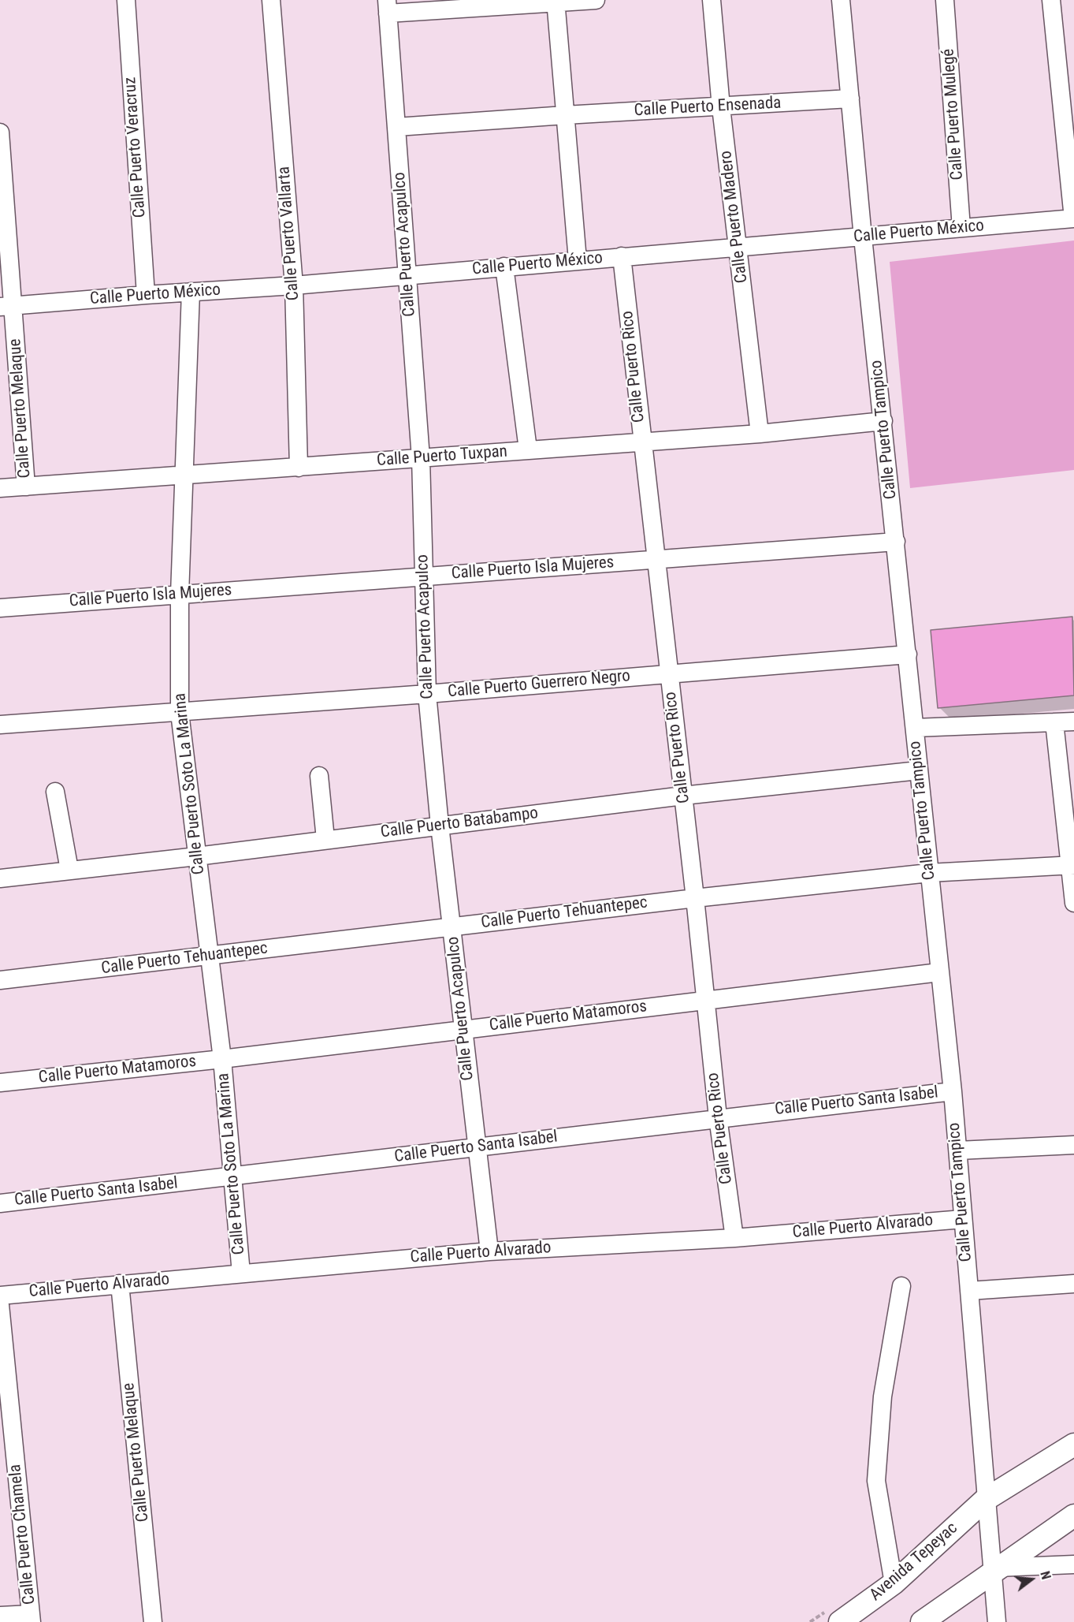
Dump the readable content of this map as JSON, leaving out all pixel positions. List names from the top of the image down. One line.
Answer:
{"streets":{"main road":["Avenida Tepeyac"],"street":["Calle Puerto Ensenada","Calle Puerto Mulegé","Calle Puerto Veracruz","Calle Puerto Madero","Calle Puerto México","Calle Puerto Vallarta","Calle Puerto Acapulco","Calle Puerto Rico","Calle Puerto Melaque","Calle Puerto Tampico","Calle Puerto Tuxpan","Calle Puerto Isla Mujeres","Calle Puerto Guerrero Negro","Calle Puerto Soto La Marina","Calle Puerto Batabampo","Calle Puerto Tehuantepec","Calle Puerto Matamoros","Calle Puerto Santa Isabel","Calle Puerto Alvarado","Calle Puerto Chamela"]},"crossings":[["Calle Puerto Ensenada","Calle Puerto Madero"],["Calle Puerto Ensenada","Calle Puerto Acapulco"],["Calle Puerto Ensenada","Calle Puerto Tampico"],["Calle Puerto Mulegé","Calle Puerto México"],["Calle Puerto Veracruz","Calle Puerto México"],["Calle Puerto Madero","Calle Puerto México"],["Calle Puerto Madero","Calle Puerto Tuxpan"],["Calle Puerto México","Calle Puerto Vallarta"],["Calle Puerto México","Calle Puerto Acapulco"],["Calle Puerto México","Calle Puerto Rico"],["Calle Puerto México","Calle Puerto Melaque"],["Calle Puerto México","Calle Puerto Tampico"],["Calle Puerto México","Calle Puerto Soto La Marina"],["Calle Puerto Vallarta","Calle Puerto Tuxpan"],["Calle Puerto Acapulco","Calle Puerto Tuxpan"],["Calle Puerto Acapulco","Calle Puerto Isla Mujeres"],["Calle Puerto Acapulco","Calle Puerto Guerrero Negro"],["Calle Puerto Acapulco","Calle Puerto Batabampo"],["Calle Puerto Acapulco","Calle Puerto Tehuantepec"],["Calle Puerto Acapulco","Calle Puerto Matamoros"],["Calle Puerto Acapulco","Calle Puerto Santa Isabel"],["Calle Puerto Acapulco","Calle Puerto Alvarado"],["Calle Puerto Rico","Calle Puerto Tuxpan"],["Calle Puerto Rico","Calle Puerto Isla Mujeres"],["Calle Puerto Rico","Calle Puerto Guerrero Negro"],["Calle Puerto Rico","Calle Puerto Batabampo"],["Calle Puerto Rico","Calle Puerto Tehuantepec"],["Calle Puerto Rico","Calle Puerto Matamoros"],["Calle Puerto Rico","Calle Puerto Santa Isabel"],["Calle Puerto Rico","Calle Puerto Alvarado"],["Calle Puerto Melaque","Calle Puerto Tuxpan"],["Calle Puerto Melaque","Calle Puerto Alvarado"],["Calle Puerto Tampico","Calle Puerto Tuxpan"],["Calle Puerto Tampico","Calle Puerto Isla Mujeres"],["Calle Puerto Tampico","Calle Puerto Guerrero Negro"],["Calle Puerto Tampico","Calle Puerto Batabampo"],["Calle Puerto Tampico","Calle Puerto Tehuantepec"],["Calle Puerto Tampico","Calle Puerto Matamoros"],["Calle Puerto Tampico","Calle Puerto Santa Isabel"],["Calle Puerto Tampico","Calle Puerto Alvarado"],["Calle Puerto Tampico","Avenida Tepeyac"],["Calle Puerto Tuxpan","Calle Puerto Soto La Marina"],["Calle Puerto Isla Mujeres","Calle Puerto Soto La Marina"],["Calle Puerto Guerrero Negro","Calle Puerto Soto La Marina"],["Calle Puerto Soto La Marina","Calle Puerto Batabampo"],["Calle Puerto Soto La Marina","Calle Puerto Tehuantepec"],["Calle Puerto Soto La Marina","Calle Puerto Matamoros"],["Calle Puerto Soto La Marina","Calle Puerto Santa Isabel"],["Calle Puerto Soto La Marina","Calle Puerto Alvarado"]],"north":"right"}
